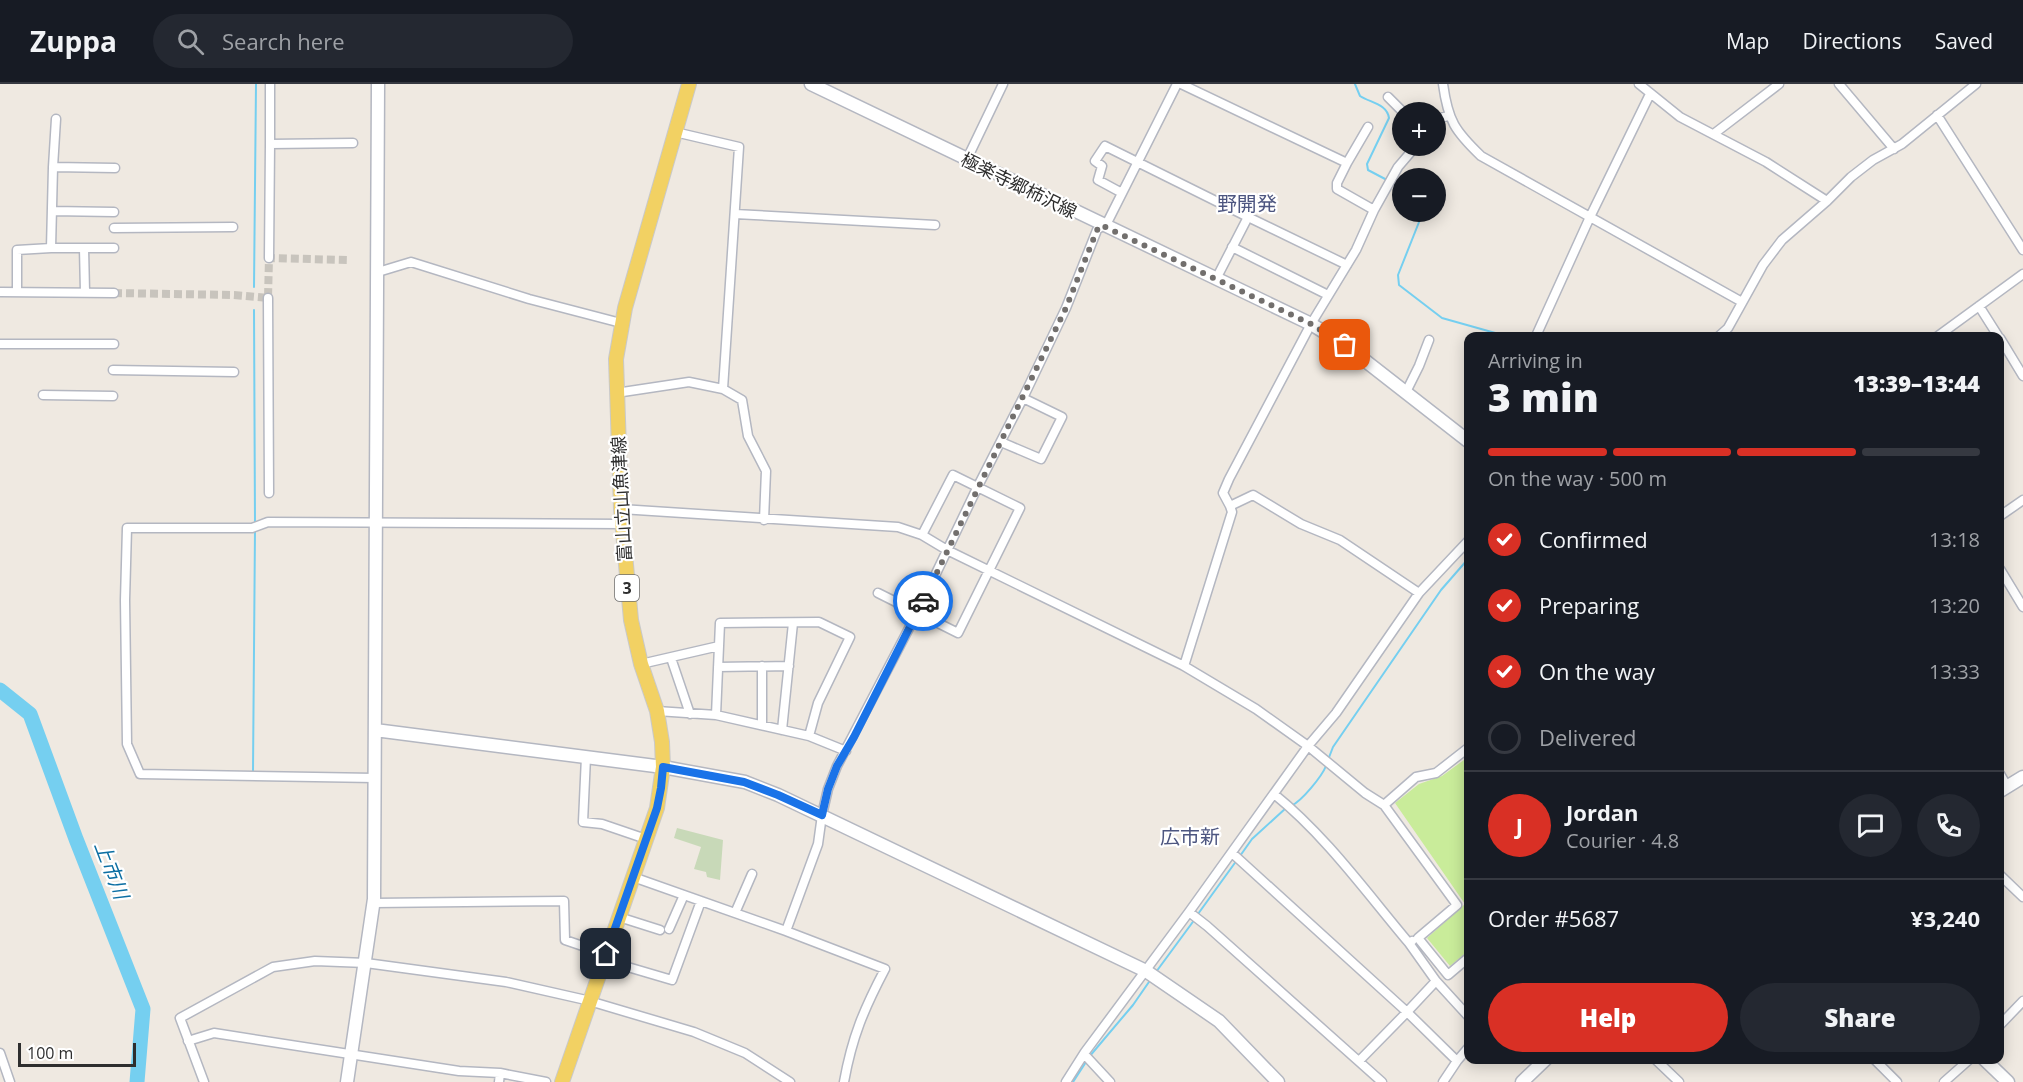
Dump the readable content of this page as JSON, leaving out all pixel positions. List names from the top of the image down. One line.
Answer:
{"streets":{"main road":["富山立山魚津線","3"],"street":["極楽寺郷柿沢線"]},"districts":["野開発","広市新"],"water":["上市川"],"scale_bar":"100 m","page":{"header":"Zuppa","search":"Search here","nav":["Map","Directions","Saved"],"map_buttons":["+","−"],"heading":["3 min","Arriving in","13:39–13:44"],"panel":["Jordan","Courier · 4.8","Order #5687","¥3,240"],"bar":"On the way · 500 m","list":[["Confirmed","13:18"],["Preparing","13:20"],["On the way","13:33"],"Delivered"],"round":"J","buttons":["Help","Share"],"scale":"100 m"}}
